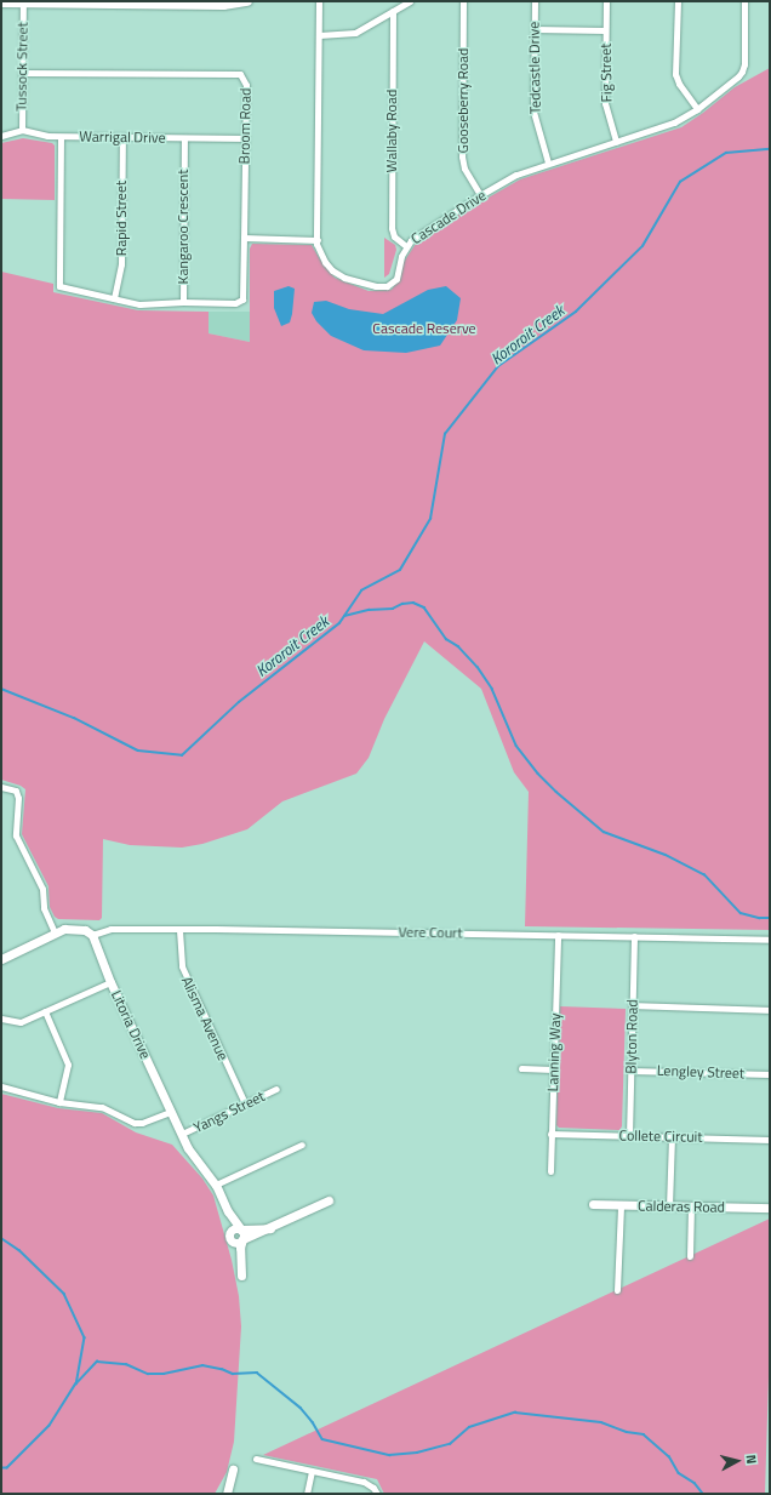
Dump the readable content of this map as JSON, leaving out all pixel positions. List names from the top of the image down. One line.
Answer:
{"streets":{"street":["Tussock Street","Tedcastle Drive","Fig Street","Gooseberry Road","Broom Road","Wallaby Road","Warrigal Drive","Cascade Drive","Rapid Street","Kangaroo Crescent","Vere Court","Alisma Avenue","Litoria Drive","Blyton Road","Lanning Way","Lengley Street","Yangs Street","Collete Circuit","Calderas Road"]},"crossings":[["Tussock Street","Broom Road"],["Tussock Street","Warrigal Drive"],["Tedcastle Drive","Cascade Drive"],["Fig Street","Cascade Drive"],["Gooseberry Road","Cascade Drive"],["Broom Road","Warrigal Drive"],["Broom Road","Kangaroo Crescent"],["Wallaby Road","Cascade Drive"],["Warrigal Drive","Rapid Street"],["Warrigal Drive","Kangaroo Crescent"],["Rapid Street","Kangaroo Crescent"],["Vere Court","Alisma Avenue"],["Vere Court","Litoria Drive"],["Vere Court","Blyton Road"],["Vere Court","Lanning Way"],["Alisma Avenue","Yangs Street"],["Litoria Drive","Yangs Street"],["Blyton Road","Lengley Street"],["Blyton Road","Collete Circuit"],["Lanning Way","Collete Circuit"]],"water":["Kororoit Creek"],"parks":["Cascade Reserve"],"north":"right"}
